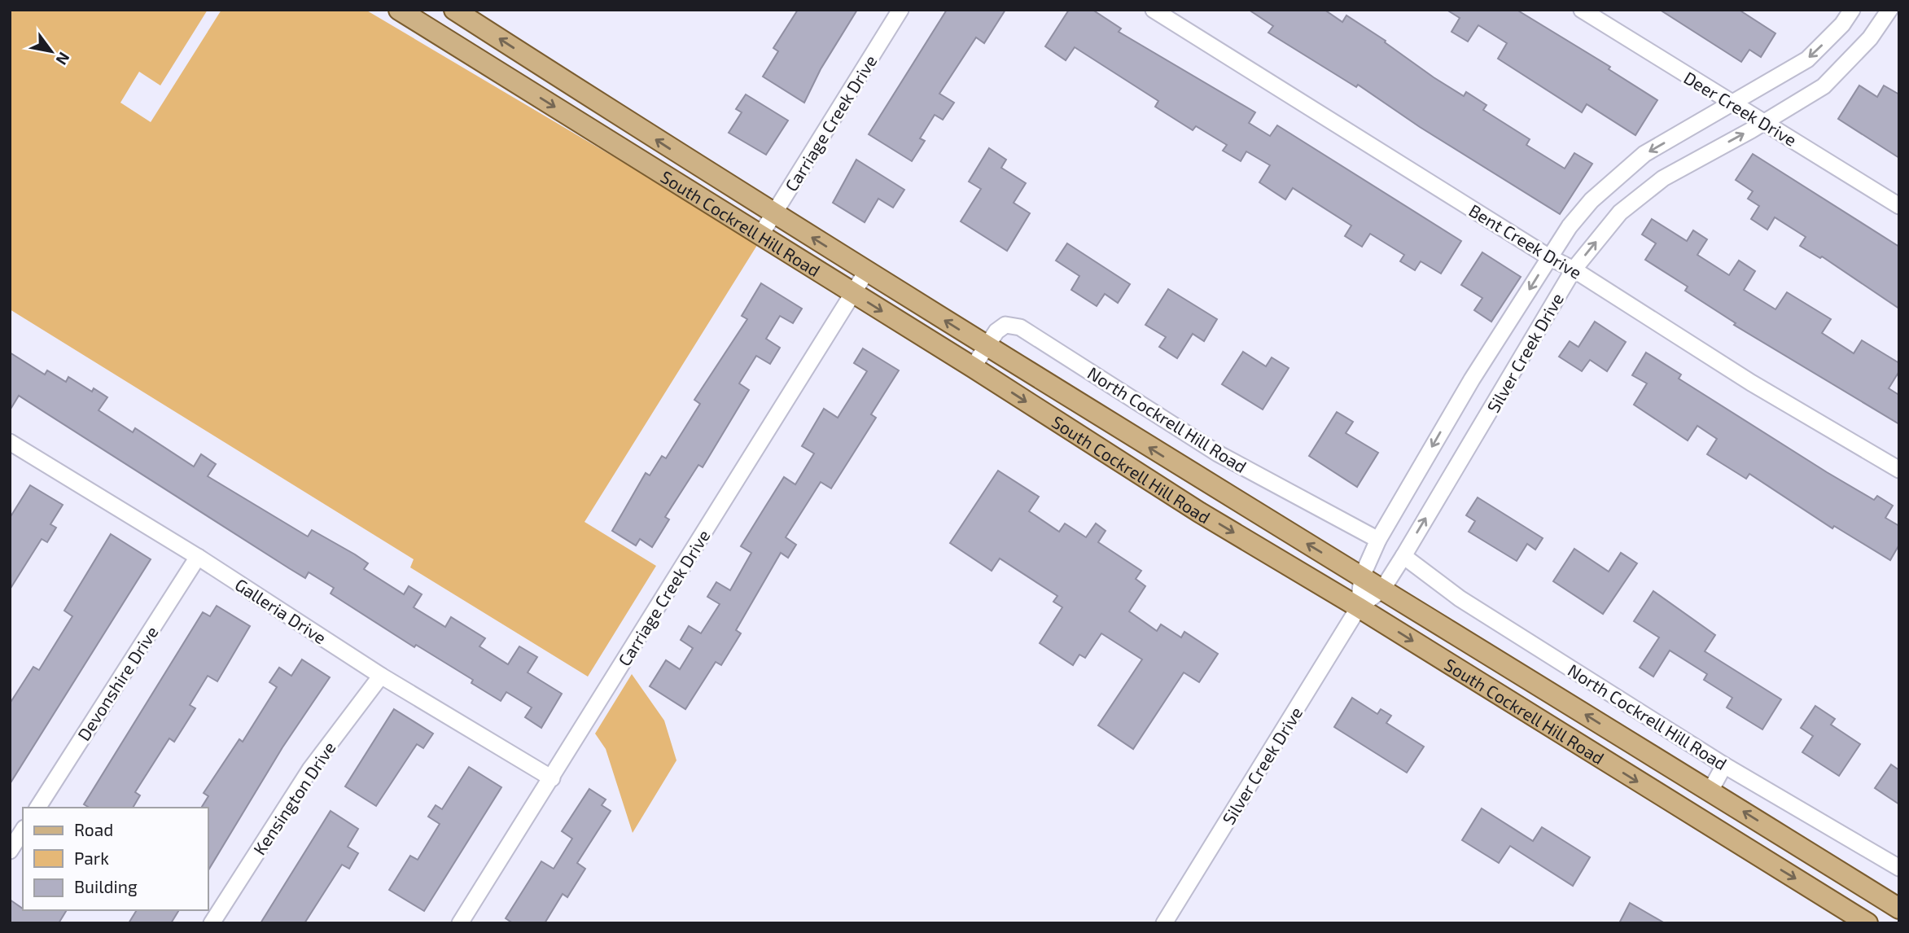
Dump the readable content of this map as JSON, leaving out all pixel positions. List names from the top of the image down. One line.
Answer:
{"streets":{"main road":["South Cockrell Hill Road"],"street":["Deer Creek Drive","Carriage Creek Drive","Bent Creek Drive","Silver Creek Drive","North Cockrell Hill Road","Galleria Drive","Devonshire Drive","Kensington Drive"]},"crossings":[["Deer Creek Drive","Silver Creek Drive"],["Carriage Creek Drive","South Cockrell Hill Road"],["Carriage Creek Drive","Galleria Drive"],["South Cockrell Hill Road","Silver Creek Drive"],["South Cockrell Hill Road","North Cockrell Hill Road"],["Bent Creek Drive","Silver Creek Drive"],["Silver Creek Drive","North Cockrell Hill Road"],["Galleria Drive","Devonshire Drive"],["Galleria Drive","Kensington Drive"]],"legend":["Road","Park","Building"],"north":"bottom right"}
